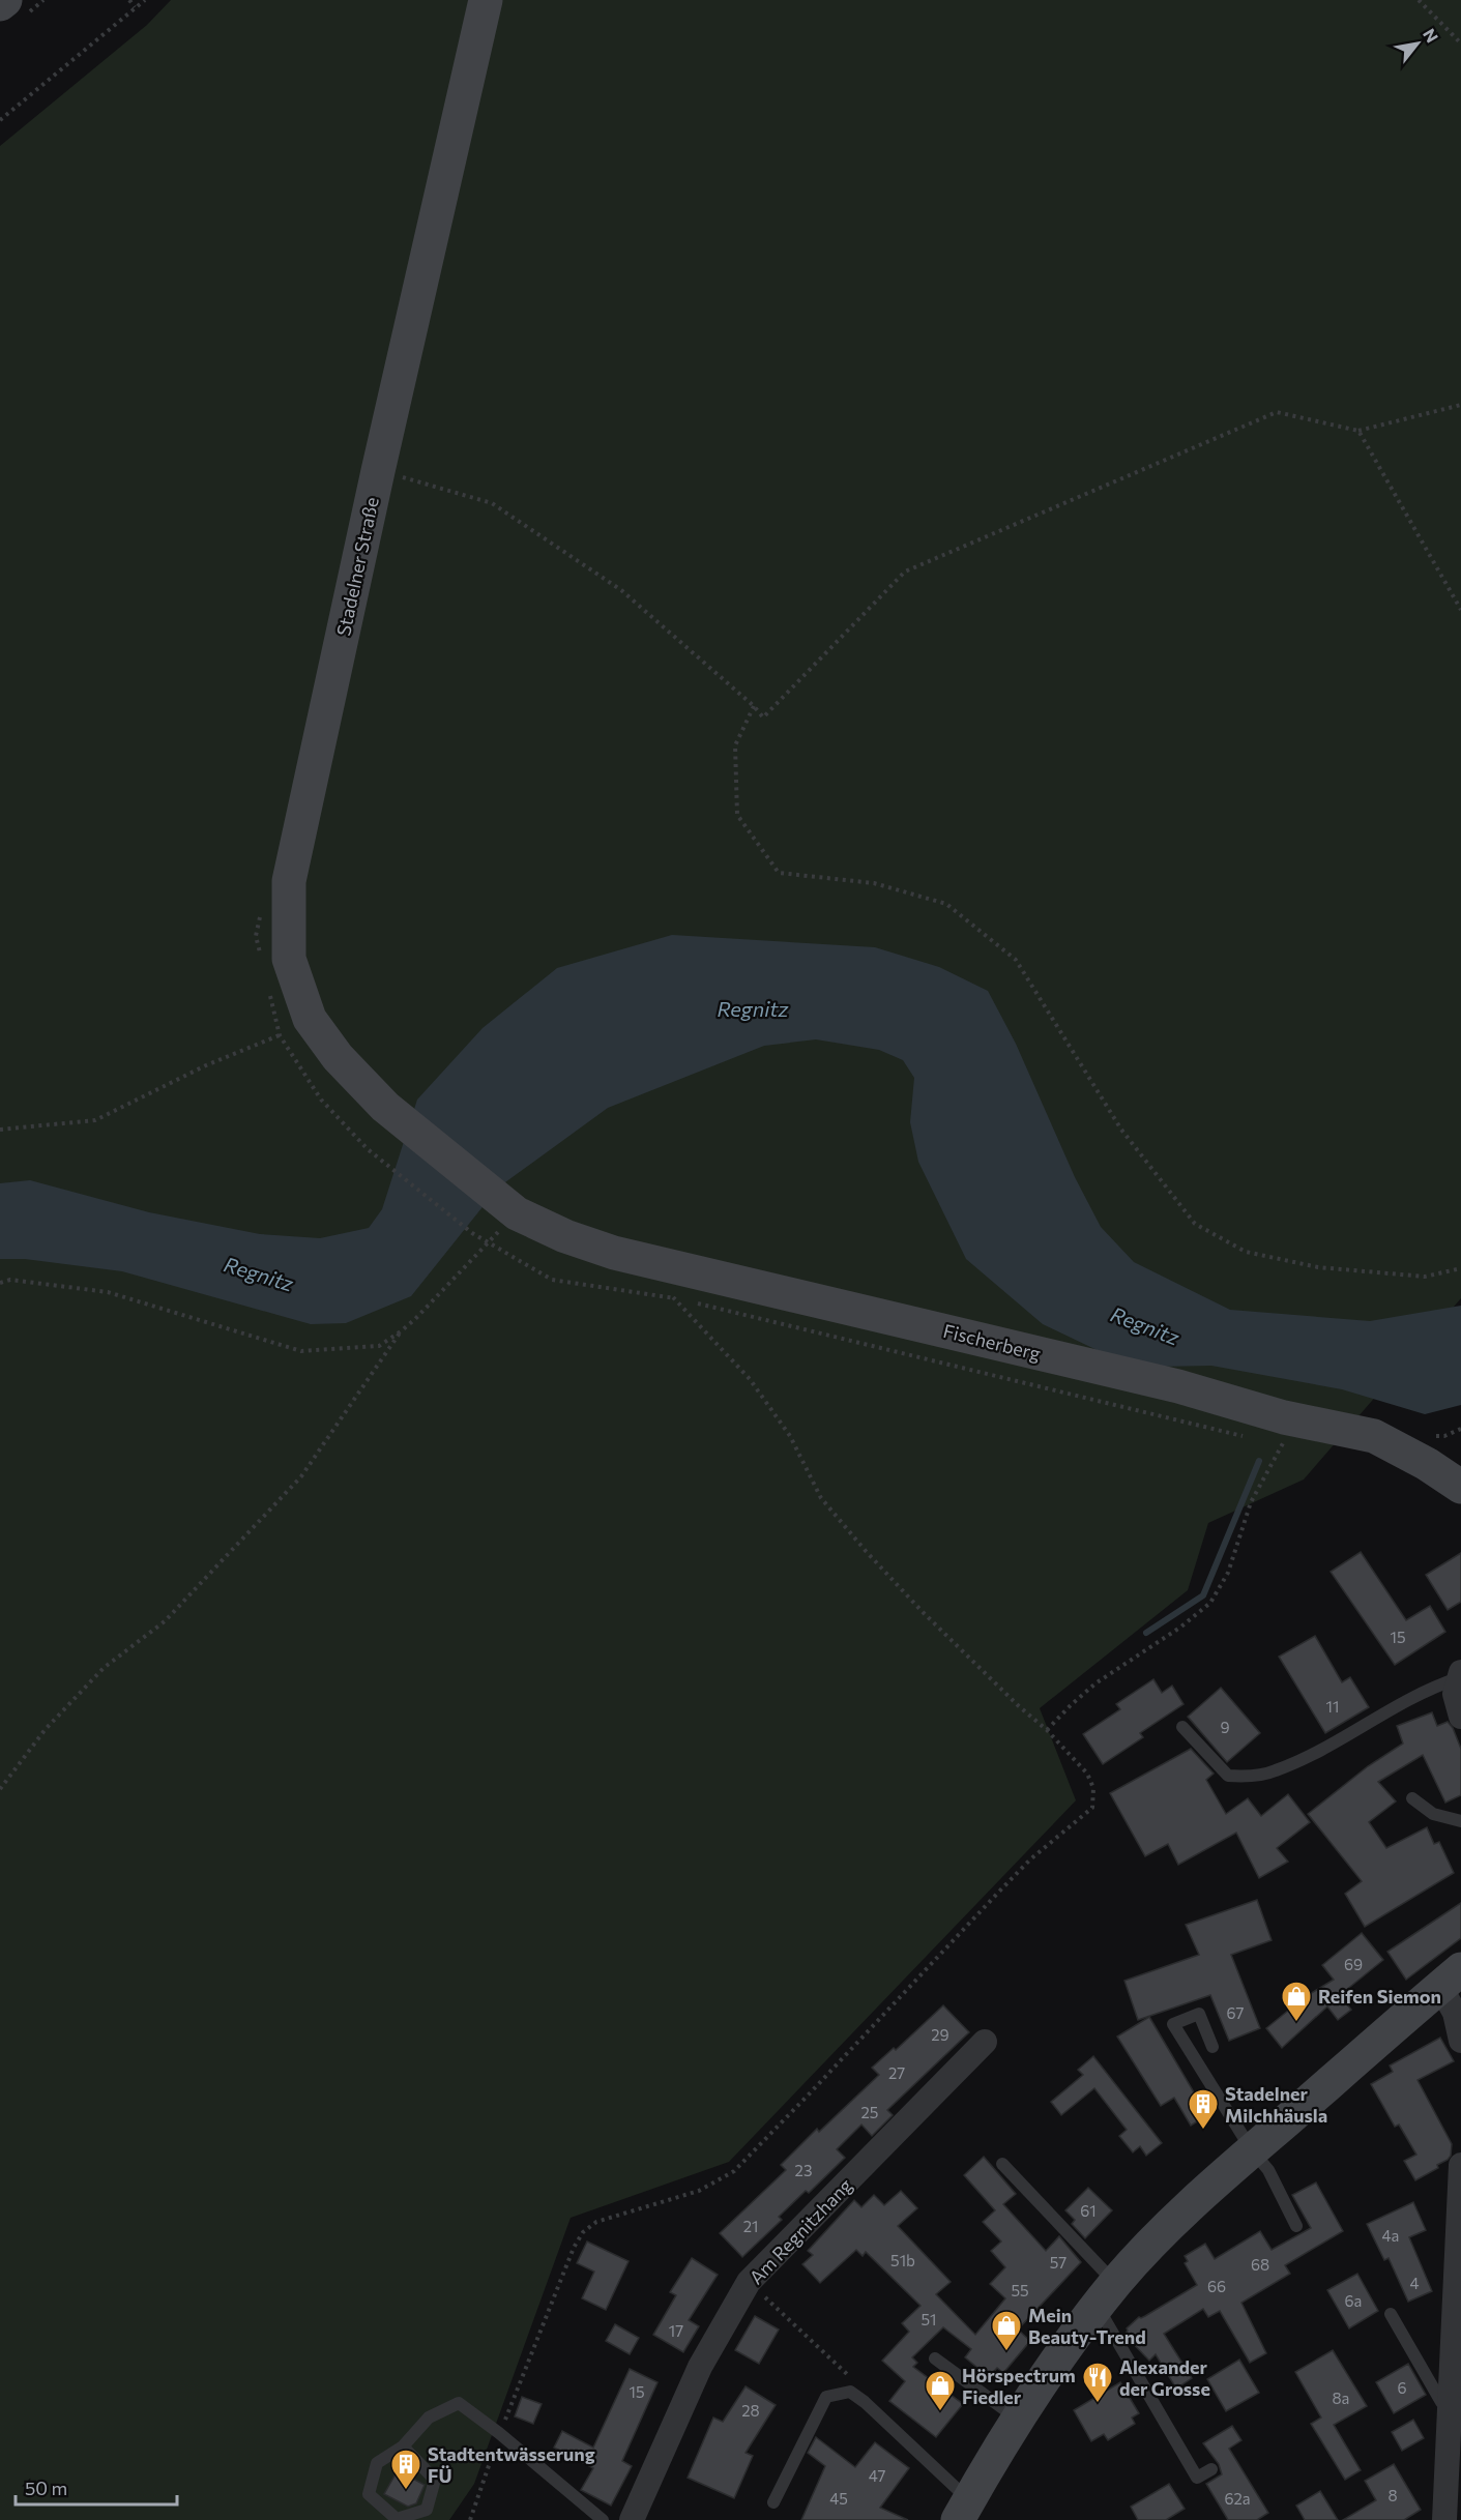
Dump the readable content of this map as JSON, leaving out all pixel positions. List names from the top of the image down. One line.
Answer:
{"streets":{"main road":["Stadelner Straße","Fischerberg"],"street":["Am Regnitzhang"]},"crossings":[["Stadelner Straße","Fischerberg"]],"water":["Regnitz"],"places":{"shop":["Reifen Siemon","Mein Beauty-Trend","Hörspectrum Fiedler"],"building":["Stadelner Milchhäusla","Stadtentwässerung FÜ"],"restaurant":["Alexander der Grosse"]},"house_numbers":["15","11","9","69","67","29","27","25","23","61","21","4a","51b","57","68","4","66","55","6a","51","17","6","15","8a","28","47","8","45","62a"],"scale_bar":"50 m","north":"top right"}
